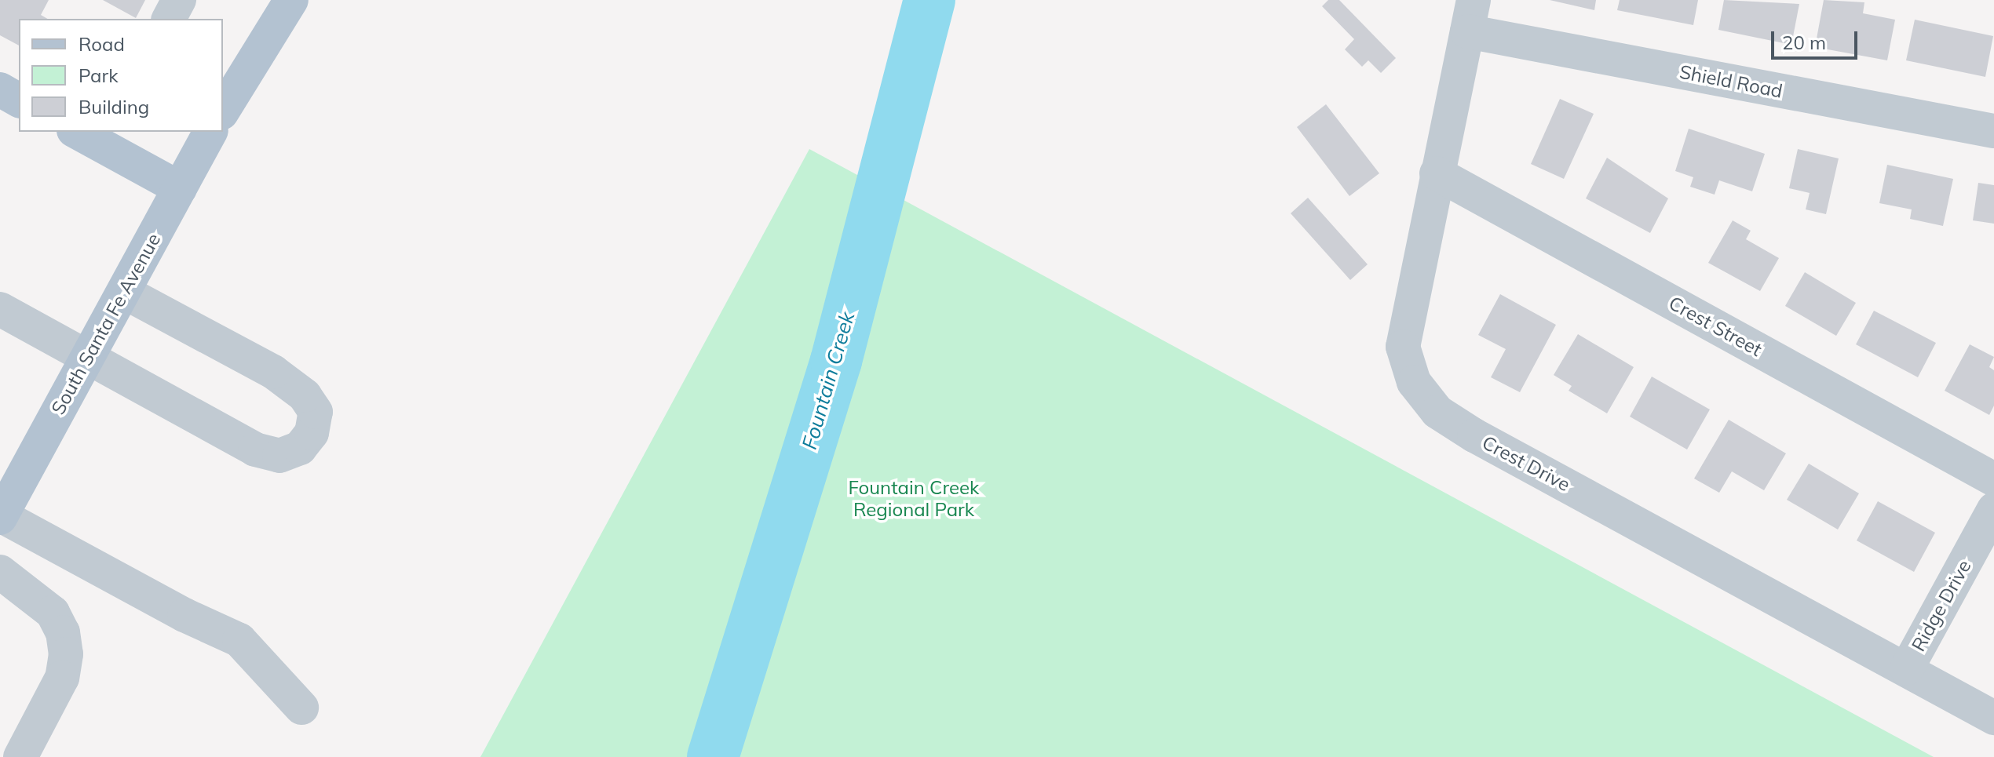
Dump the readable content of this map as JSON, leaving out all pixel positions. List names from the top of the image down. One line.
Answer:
{"streets":{"main road":["South Santa Fe Avenue"],"street":["Shield Road","Crest Street","Crest Drive","Ridge Drive"]},"crossings":[["Shield Road","Crest Drive"],["Crest Street","Crest Drive"],["Crest Drive","Ridge Drive"]],"water":["Fountain Creek"],"parks":["Fountain Creek Regional Park"],"legend":["Road","Park","Building"],"scale_bar":"20 m"}
